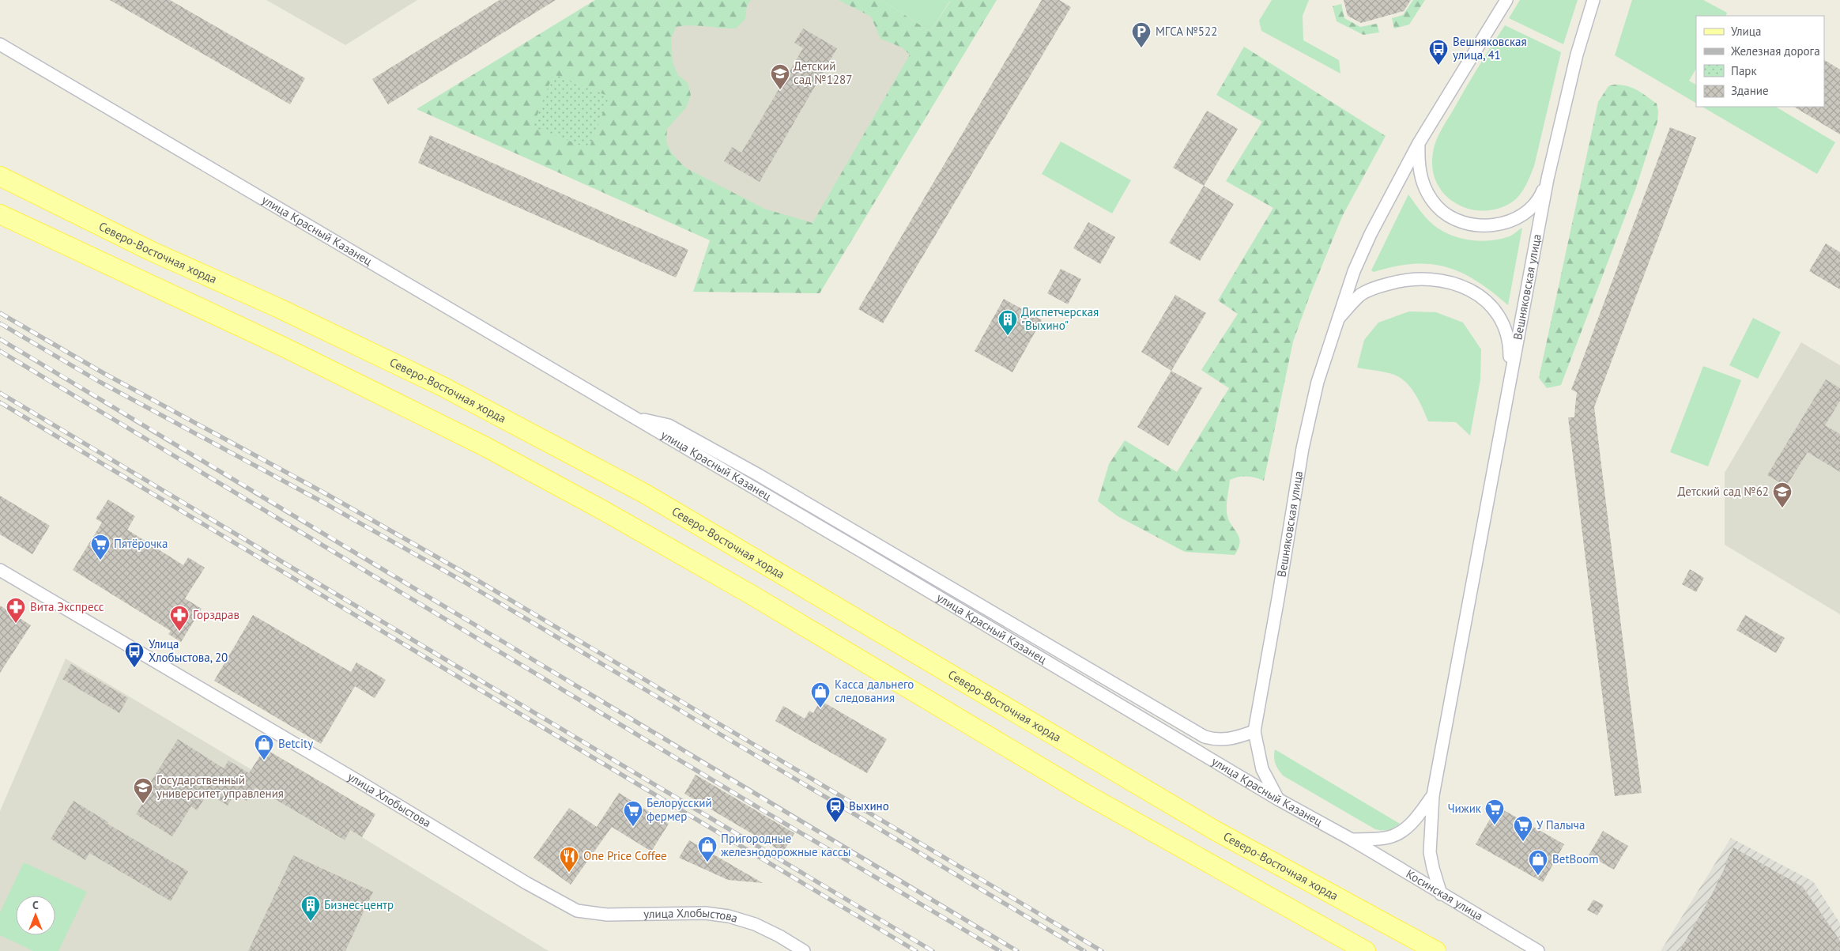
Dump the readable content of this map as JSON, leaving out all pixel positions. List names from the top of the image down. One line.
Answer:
{"streets":{"main road":["Северо-Восточная хорда"],"street":["улица Красный Казанец","Вешняковская улица","улица Хлобыстова","Косинская улица"]},"crossings":[["улица Красный Казанец","Вешняковская улица"],["улица Красный Казанец","Косинская улица"],["Вешняковская улица","Косинская улица"]],"places":{"parking":["МГСА №522"],"bus stop":["Вешняковская улица, 41","Улица Хлобыстова, 20"],"school or university":["Детский сад №1287","Детский сад №62","Государственный университет управления"],"building":["Диспетчерская \"Выхино\"","Бизнес-центр"],"supermarket":["Пятёрочка","Чижик","Белорусский фермер","У Палыча"],"pharmacy":["Вита Экспресс","Горздрав"],"shop":["Kасса дальнего следования","Betcity","Пригородные железнодорожные кассы","BetBoom"],"station":["Выхино"],"restaurant":["One Price Coffee"]},"legend":["Улица","Железная дорога","Парк","Здание"],"north":"top"}
